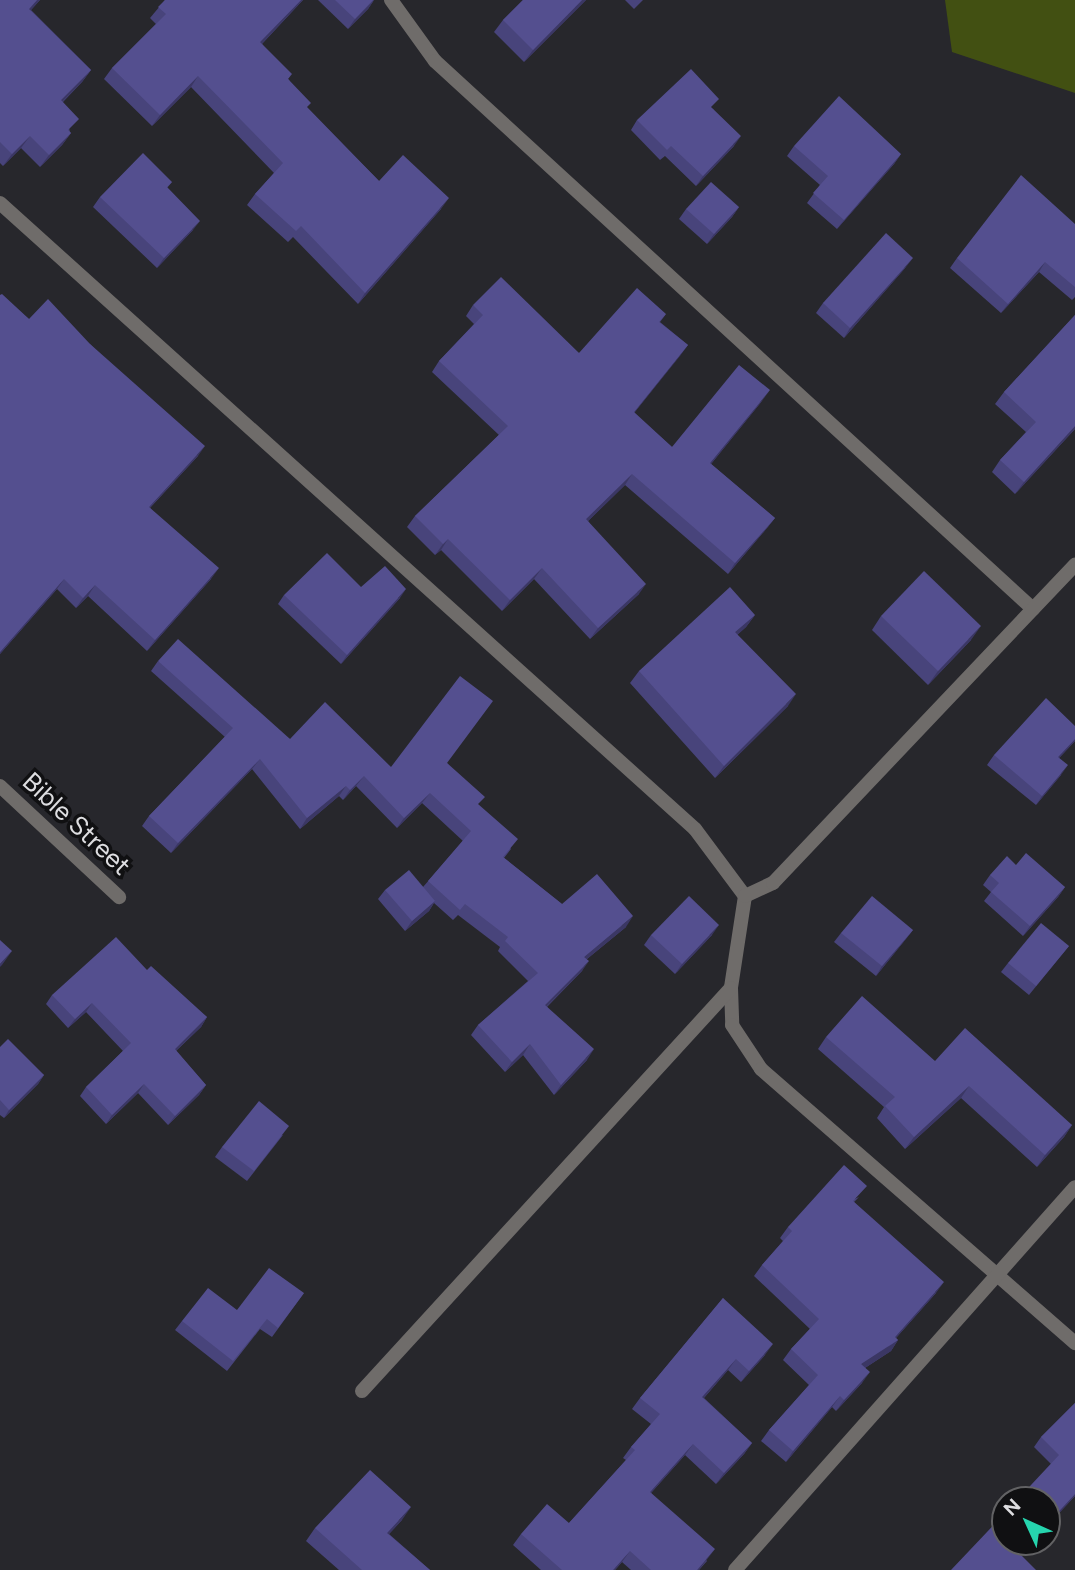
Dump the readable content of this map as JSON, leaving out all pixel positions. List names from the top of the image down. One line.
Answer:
{"streets":{"street":["Bible Street"]},"north":"top left"}
